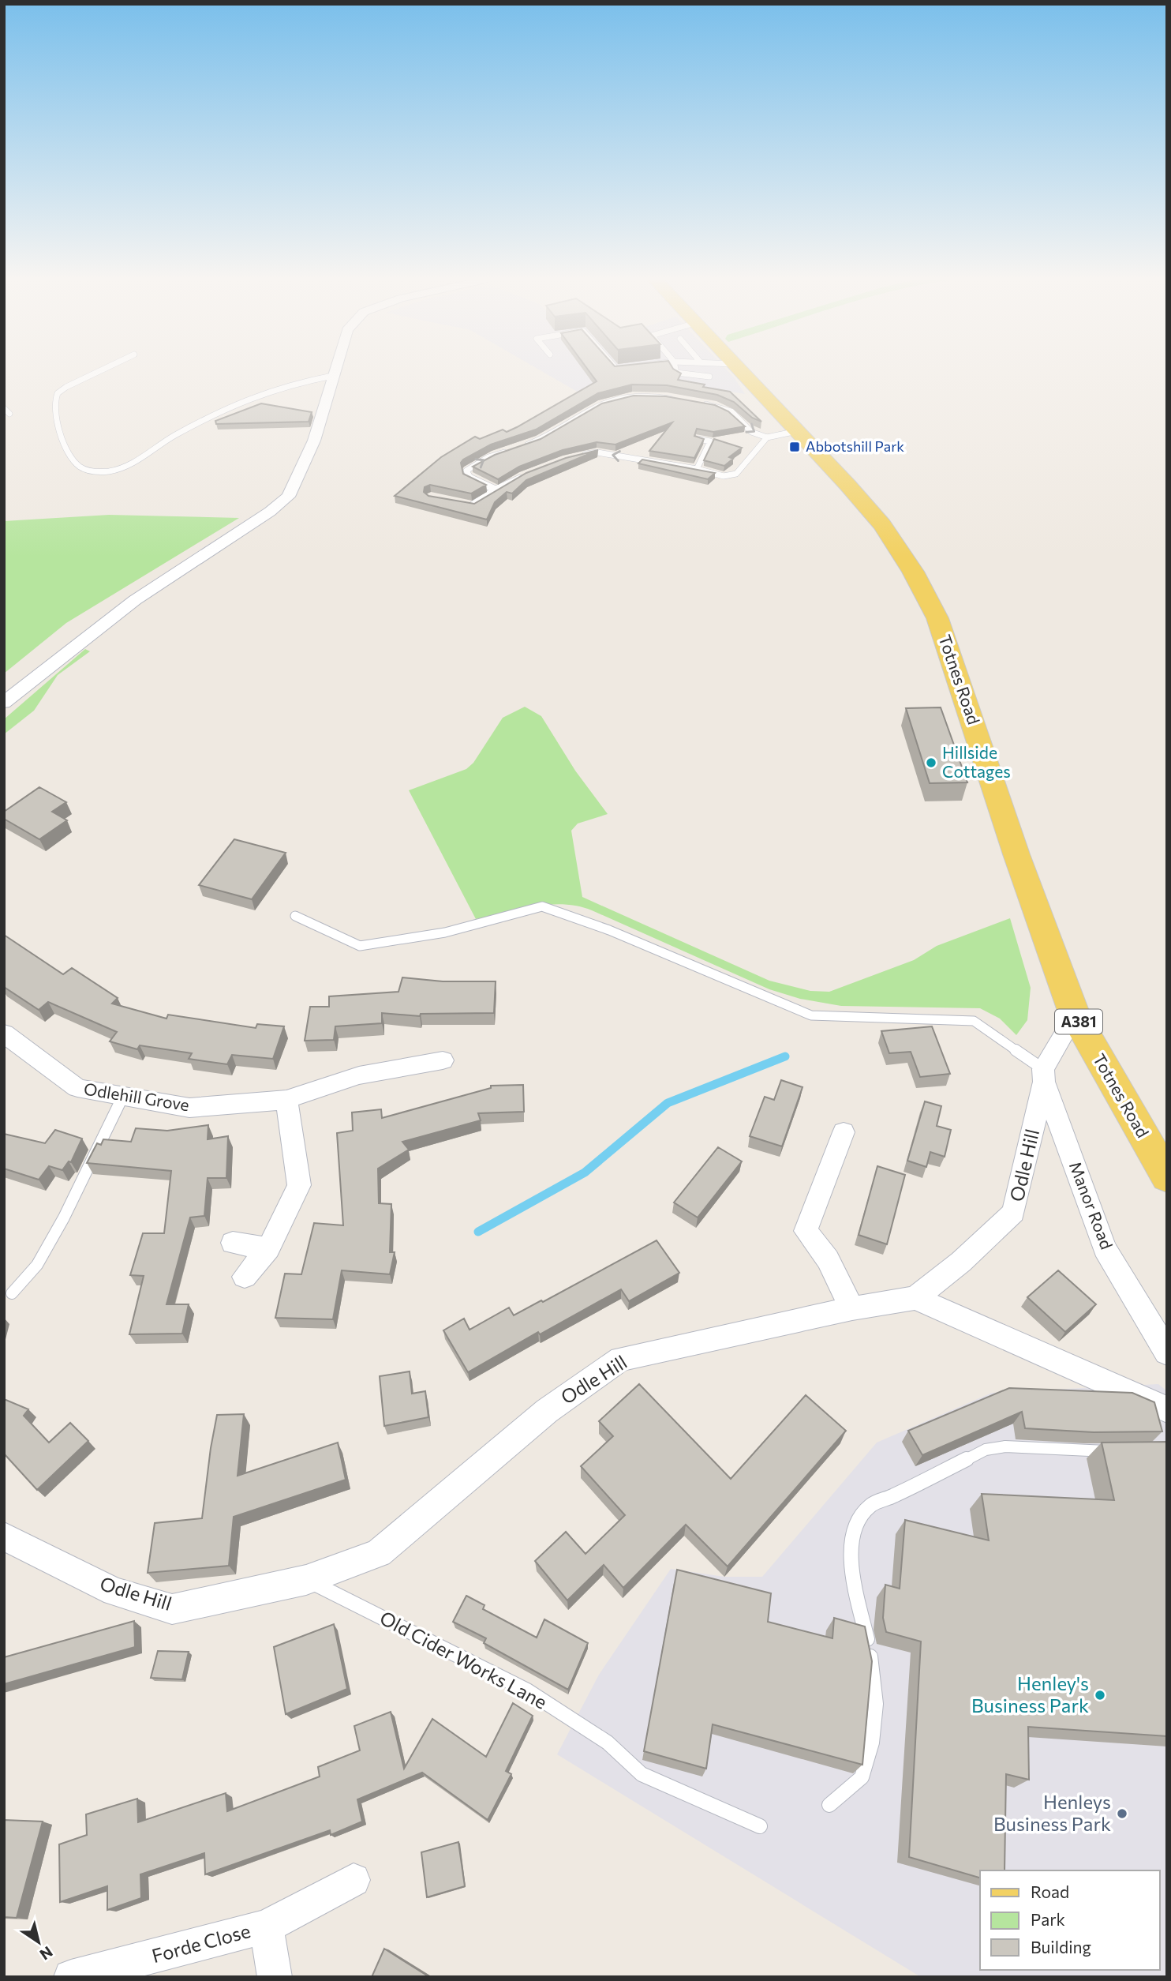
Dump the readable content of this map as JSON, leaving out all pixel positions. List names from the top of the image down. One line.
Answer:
{"streets":{"main road":["Totnes Road","A381"],"street":["Odlehill Grove","Odle Hill","Manor Road","Forde Close"],"lane":["Old Cider Works Lane"]},"crossings":[["Totnes Road","Odle Hill"],["Odle Hill","Manor Road"],["Odle Hill","Old Cider Works Lane"]],"places":{"transit":["Abbotshill Park"],"other":["Hillside Cottages","Henley's Business Park","Henleys Business Park"]},"legend":["Road","Park","Building"],"north":"bottom right"}
